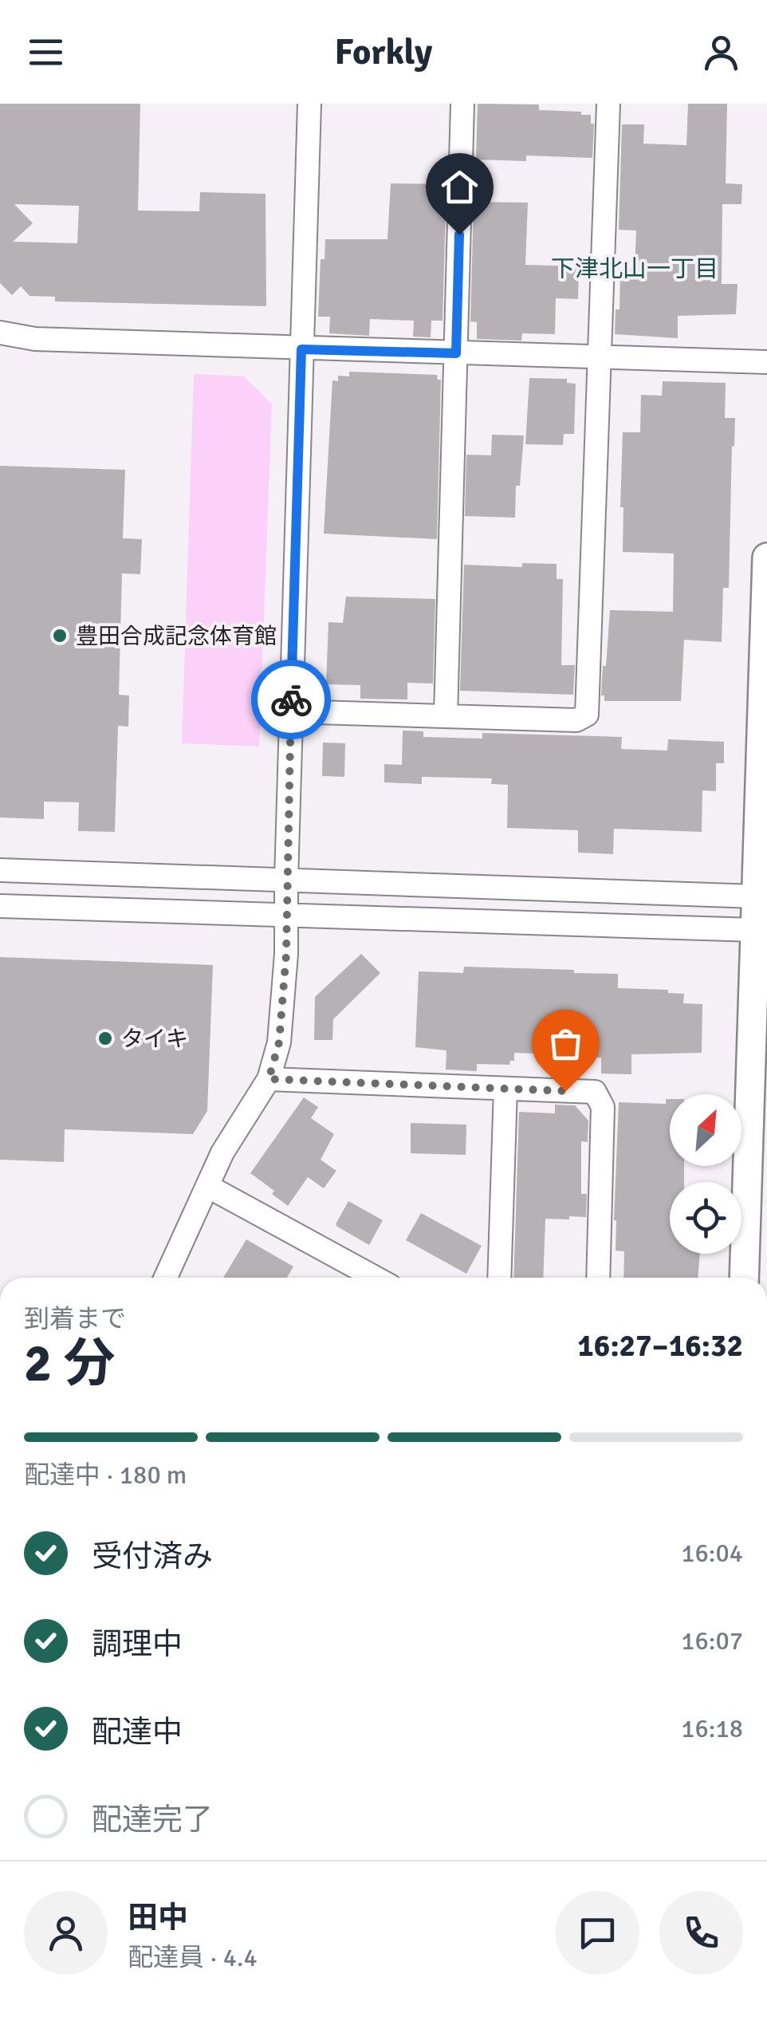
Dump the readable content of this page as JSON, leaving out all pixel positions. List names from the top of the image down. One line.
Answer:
{"districts":["下津北山一丁目"],"places":["豊田合成記念体育館","タイキ"],"north":"top right","page":{"header":"Forkly","heading":["2 分","到着まで","16:27–16:32"],"panel":["田中","配達員 · 4.4"],"bar":"配達中 · 180 m","list":[["受付済み","16:04"],["調理中","16:07"],["配達中","16:18"],"配達完了"]}}
